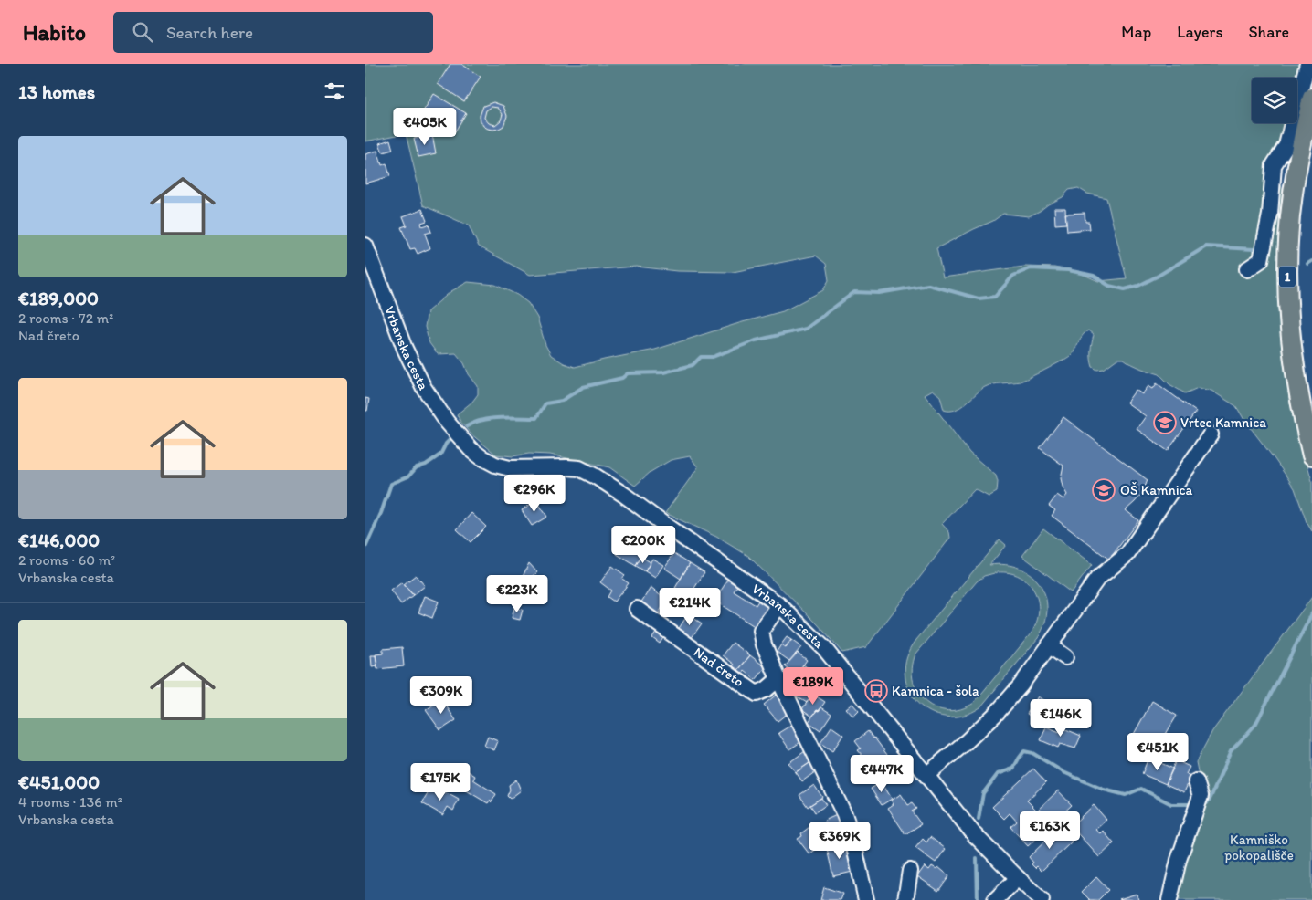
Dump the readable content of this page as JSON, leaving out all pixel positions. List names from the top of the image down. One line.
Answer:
{"streets":{"main road":["1"],"street":["Vrbanska cesta","Nad čreto"]},"parks":["Kamniško pokopališče"],"places":{"school or university":["Vrtec Kamnica","OŠ Kamnica"],"bus stop":["Kamnica - šola"]},"page":{"header":"Habito","search":"Search here","nav":["Map","Layers","Share"],"heading":"13 homes","price":["€405K","€296K","€200K","€223K","€214K","€189K","€309K","€146K","€451K","€447K","€175K","€163K","€369K"],"list":[{"name":"€189,000","note":"2 rooms · 72 m² · Nad čreto"},{"name":"€146,000","note":"2 rooms · 60 m² · Vrbanska cesta"},{"name":"€451,000","note":"4 rooms · 136 m² · Vrbanska cesta"}]}}
